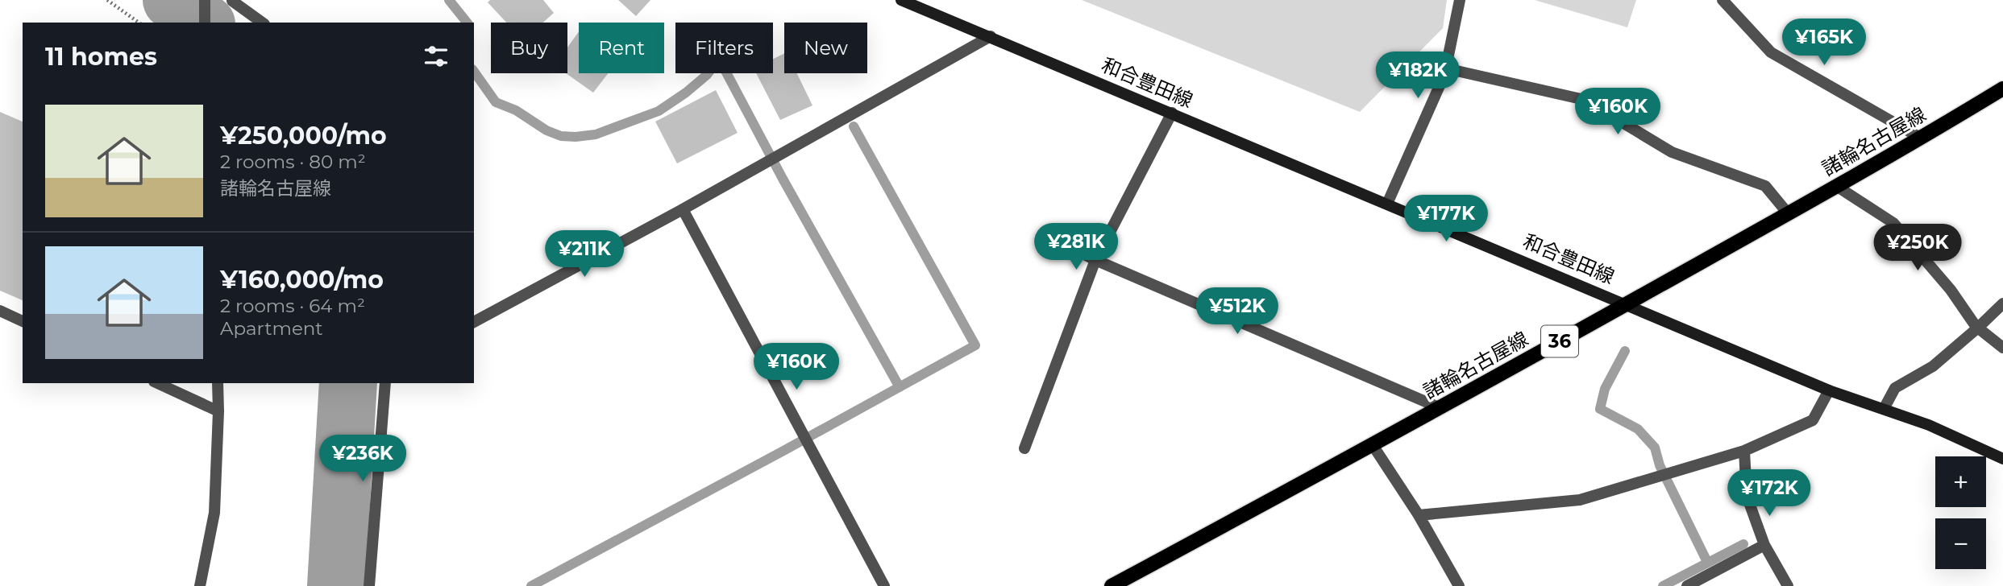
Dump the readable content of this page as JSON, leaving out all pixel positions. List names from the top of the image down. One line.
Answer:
{"streets":{"main road":["和合豊田線","諸輪名古屋線","36"]},"crossings":[["和合豊田線","諸輪名古屋線"]],"page":{"price":["¥165K","¥182K","¥160K","¥177K","¥281K","¥250K","¥211K","¥512K","¥160K","¥236K","¥172K"],"chip":["Buy","Rent","Filters","New"],"heading":"11 homes","list":[{"name":"¥250,000/mo","note":"2 rooms · 80 m² · 諸輪名古屋線"},{"name":"¥160,000/mo","note":"2 rooms · 64 m² · Apartment"}],"map_buttons":["+","−"]}}
